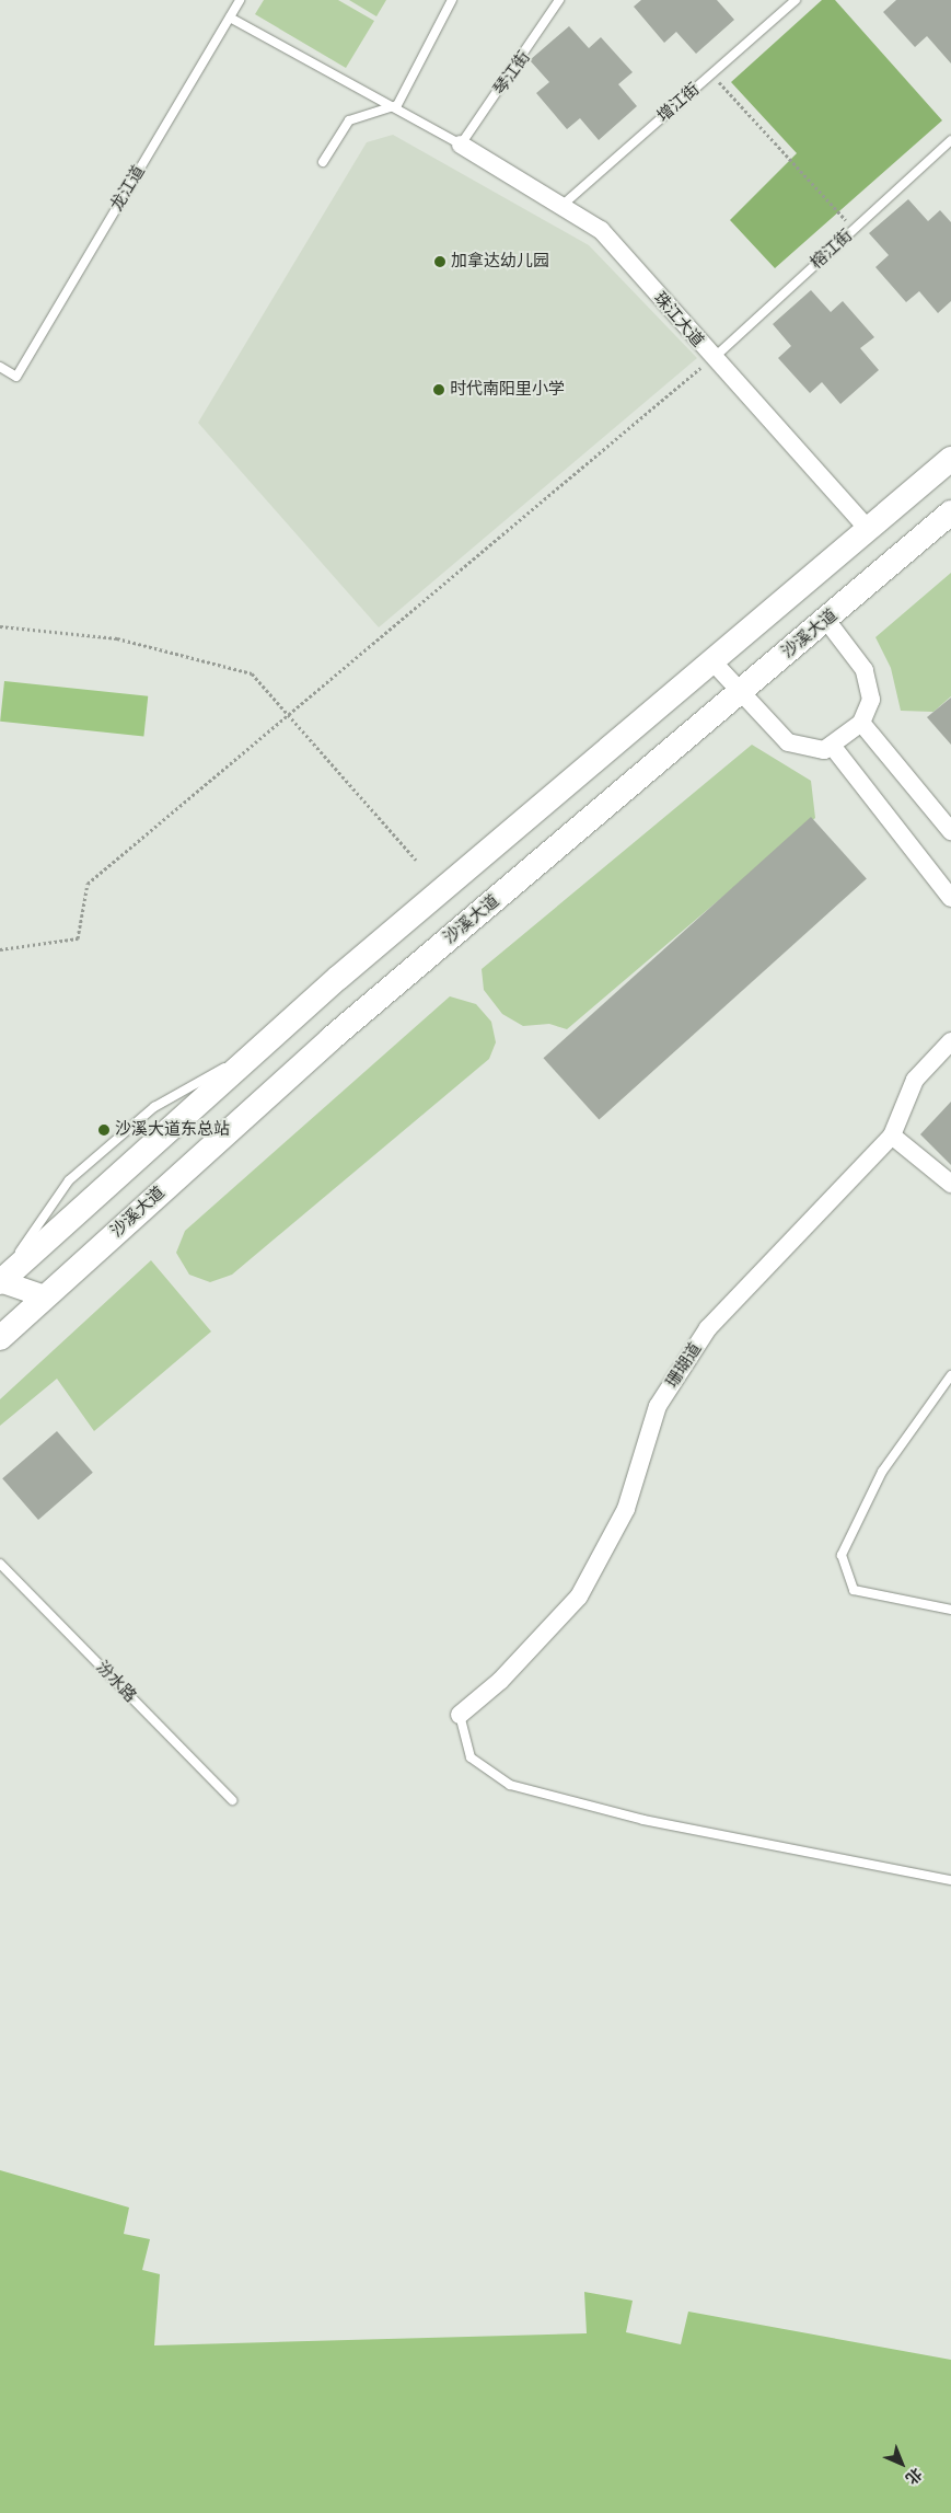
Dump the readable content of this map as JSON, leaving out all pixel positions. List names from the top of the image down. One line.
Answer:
{"streets":{"main road":["沙溪大道"],"street":["珠江大道","珊瑚道"],"lane":["琴江街","增江街","龙江道","榕江街","汾水路"]},"crossings":[["琴江街","珠江大道"],["增江街","珠江大道"],["榕江街","珠江大道"]],"places":["加拿达幼儿园","时代南阳里小学","沙溪大道东总站"],"north":"bottom right"}
